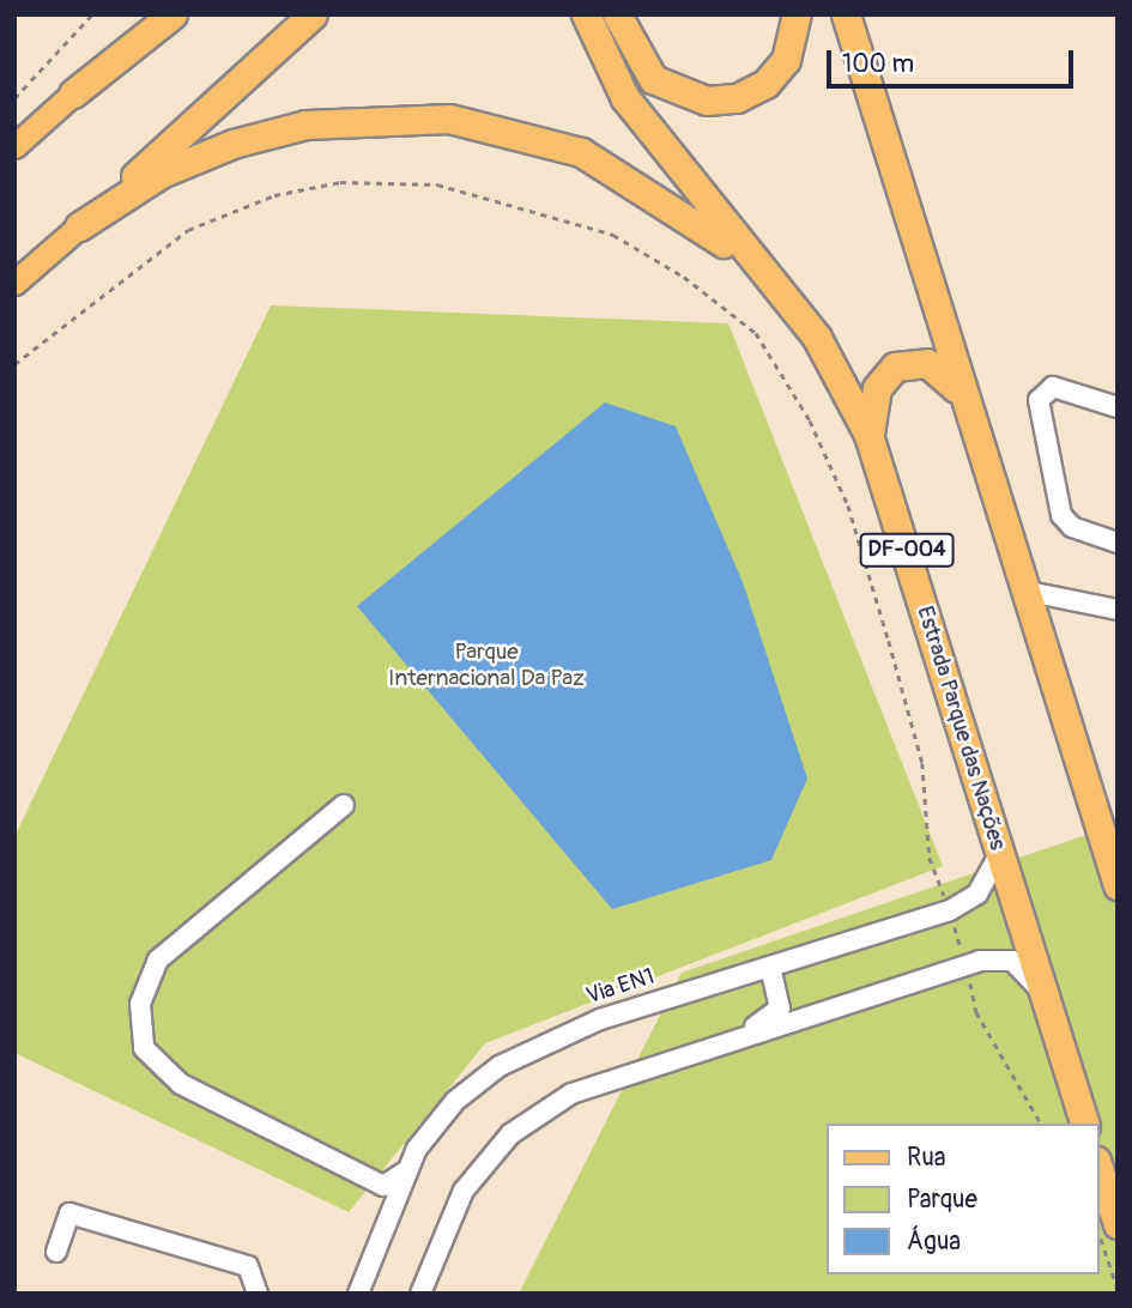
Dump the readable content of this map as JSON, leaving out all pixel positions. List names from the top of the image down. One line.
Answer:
{"streets":{"highway":["DF-004","Estrada Parque das Nações"],"street":["Via EN1"]},"crossings":[["Estrada Parque das Nações","Via EN1"]],"parks":["Parque Internacional Da Paz"],"legend":["Rua","Parque","Água"],"scale_bar":"100 m"}
